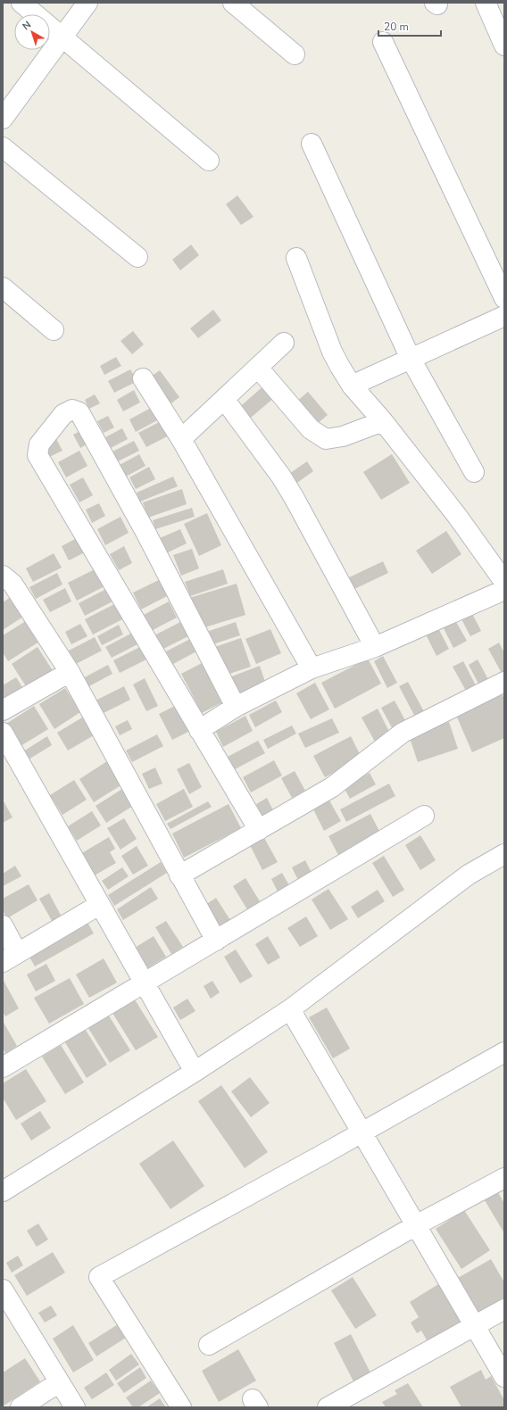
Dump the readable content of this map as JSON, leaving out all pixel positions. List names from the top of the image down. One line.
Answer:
{"scale_bar":"20 m","north":"top left"}
